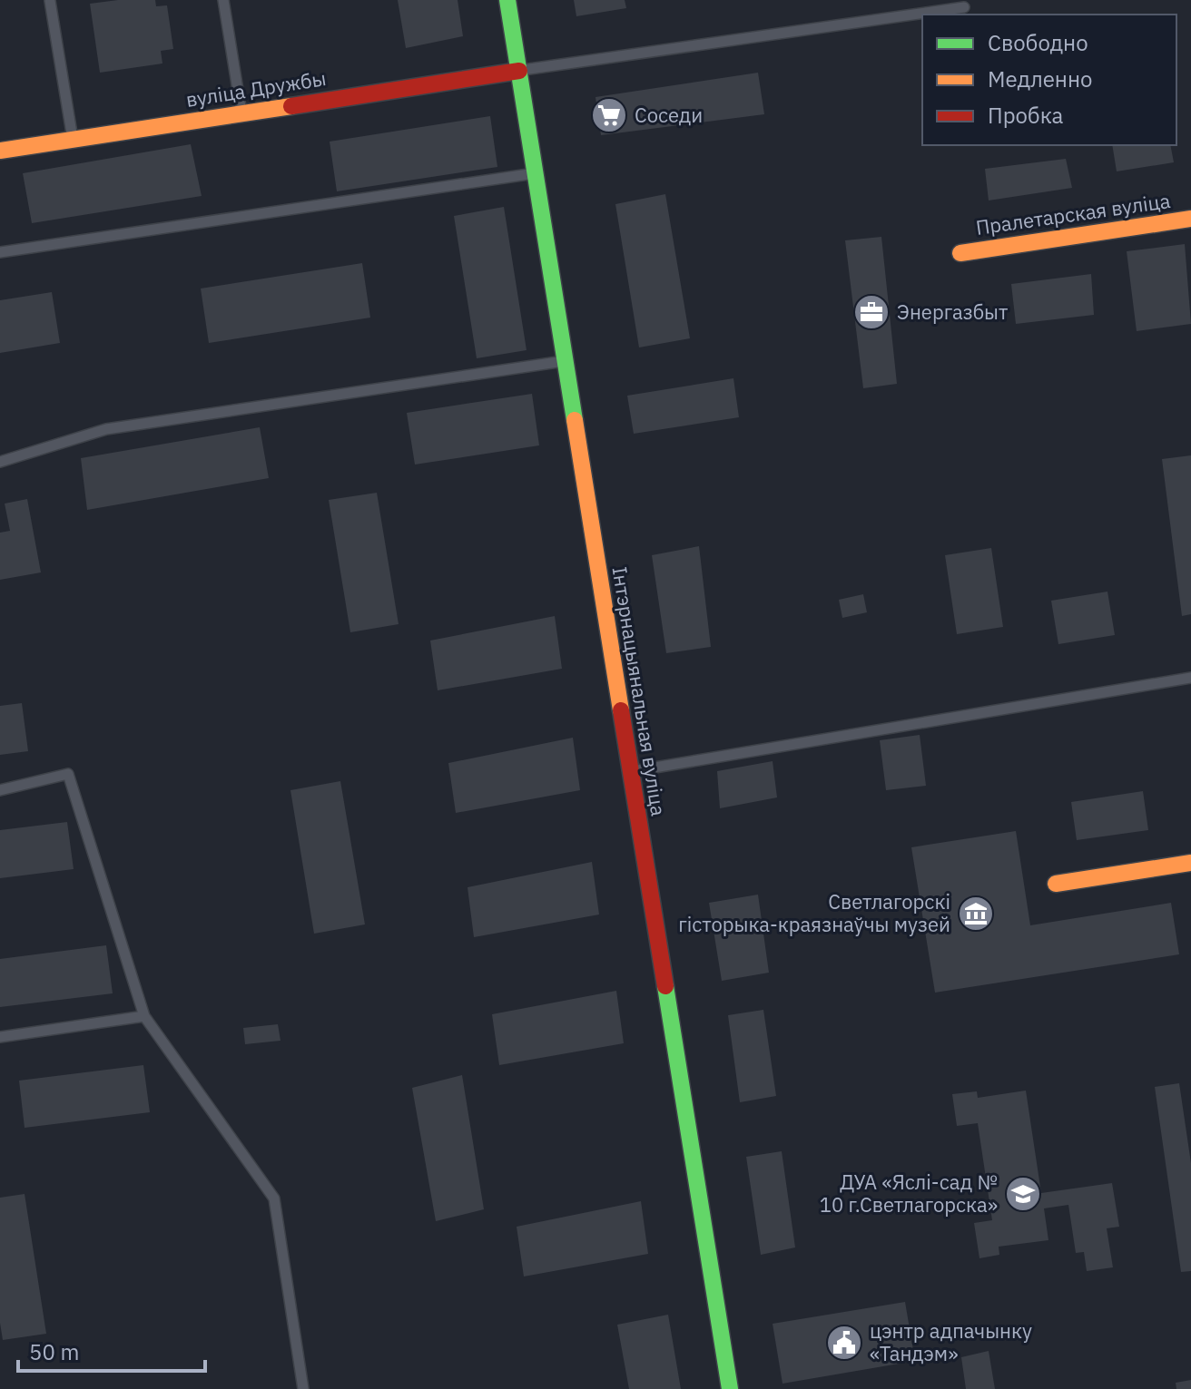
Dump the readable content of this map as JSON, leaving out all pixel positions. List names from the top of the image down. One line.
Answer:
{"streets":{"street":["вуліца Дружбы","Пралетарская вуліца","Інтэрнацыянальная вуліца"]},"crossings":[["вуліца Дружбы","Інтэрнацыянальная вуліца"]],"places":{"supermarket":["Соседи"],"office":["Энергазбыт"],"museum":["Светлагорскі гісторыка-краязнаўчы музей"],"school or university":["ДУА «Яслі-сад № 10 г.Светлагорска»"],"public building":["цэнтр адпачынку «Тандэм»"]},"legend":["Свободно","Медленно","Пробка"],"scale_bar":"50 m"}
